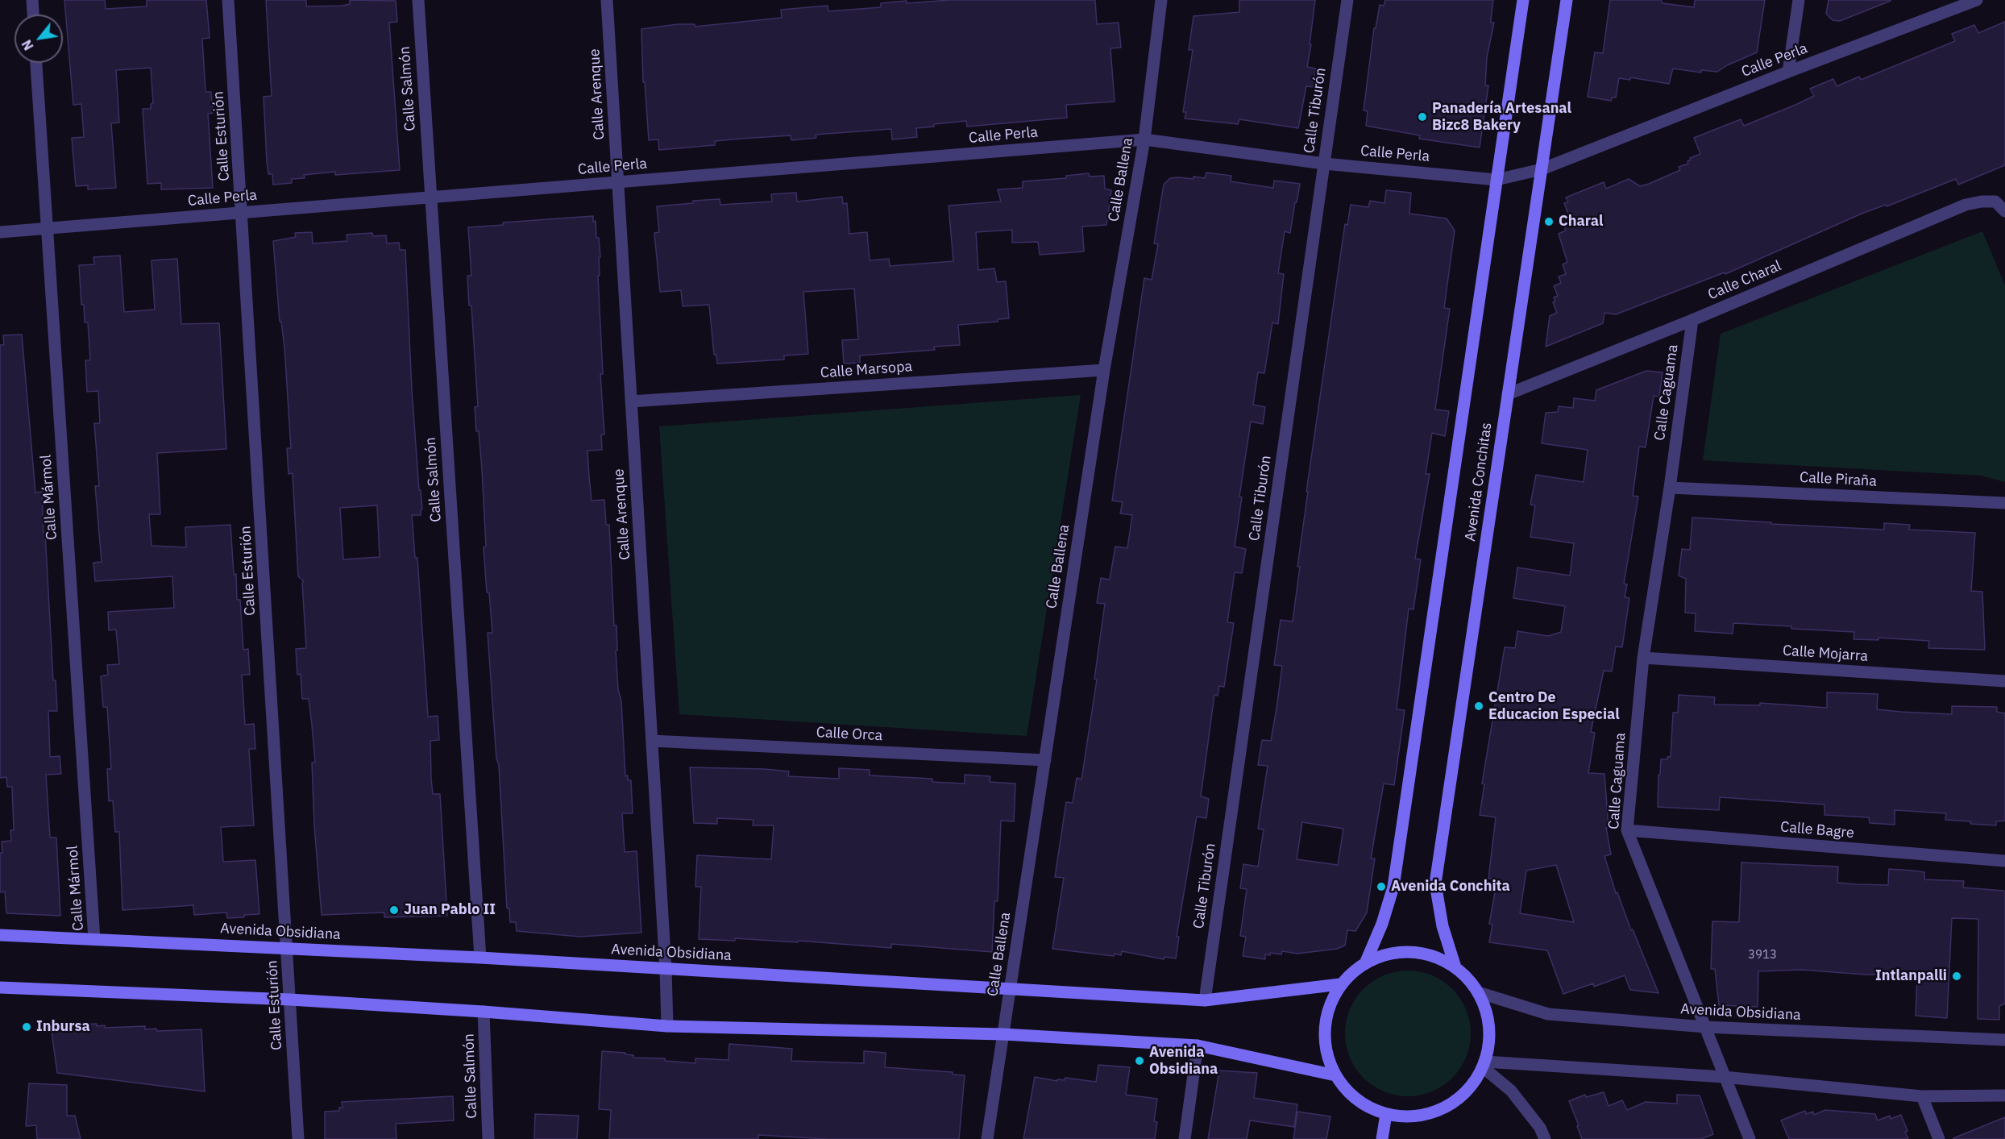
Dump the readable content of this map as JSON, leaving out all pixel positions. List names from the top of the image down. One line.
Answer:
{"streets":{"street":["Calle Perla","Calle Salmón","Calle Arenque","Calle Tiburón","Calle Esturión","Calle Ballena","Calle Charal","Calle Marsopa","Calle Caguama","Calle Piraña","Avenida Conchitas","Calle Mármol","Calle Mojarra","Calle Orca","Calle Bagre","Avenida Obsidiana"]},"crossings":[["Calle Perla","Calle Salmón"],["Calle Perla","Calle Arenque"],["Calle Perla","Calle Tiburón"],["Calle Perla","Calle Esturión"],["Calle Perla","Calle Ballena"],["Calle Perla","Avenida Conchitas"],["Calle Perla","Calle Mármol"],["Calle Salmón","Avenida Obsidiana"],["Calle Arenque","Calle Marsopa"],["Calle Arenque","Calle Orca"],["Calle Arenque","Avenida Obsidiana"],["Calle Tiburón","Avenida Obsidiana"],["Calle Esturión","Avenida Obsidiana"],["Calle Ballena","Calle Marsopa"],["Calle Ballena","Calle Orca"],["Calle Ballena","Avenida Obsidiana"],["Calle Charal","Calle Caguama"],["Calle Charal","Avenida Conchitas"],["Calle Caguama","Calle Piraña"],["Calle Caguama","Calle Mojarra"],["Calle Caguama","Calle Bagre"],["Calle Caguama","Avenida Obsidiana"],["Avenida Conchitas","Avenida Obsidiana"],["Calle Mármol","Avenida Obsidiana"]],"places":["Panadería Artesanal Bizc8 Bakery","Charal","Centro De Educacion Especial","Avenida Conchita","Juan Pablo II","Intlanpalli","Inbursa","Avenida Obsidiana"],"house_numbers":["3913"],"north":"bottom left"}
